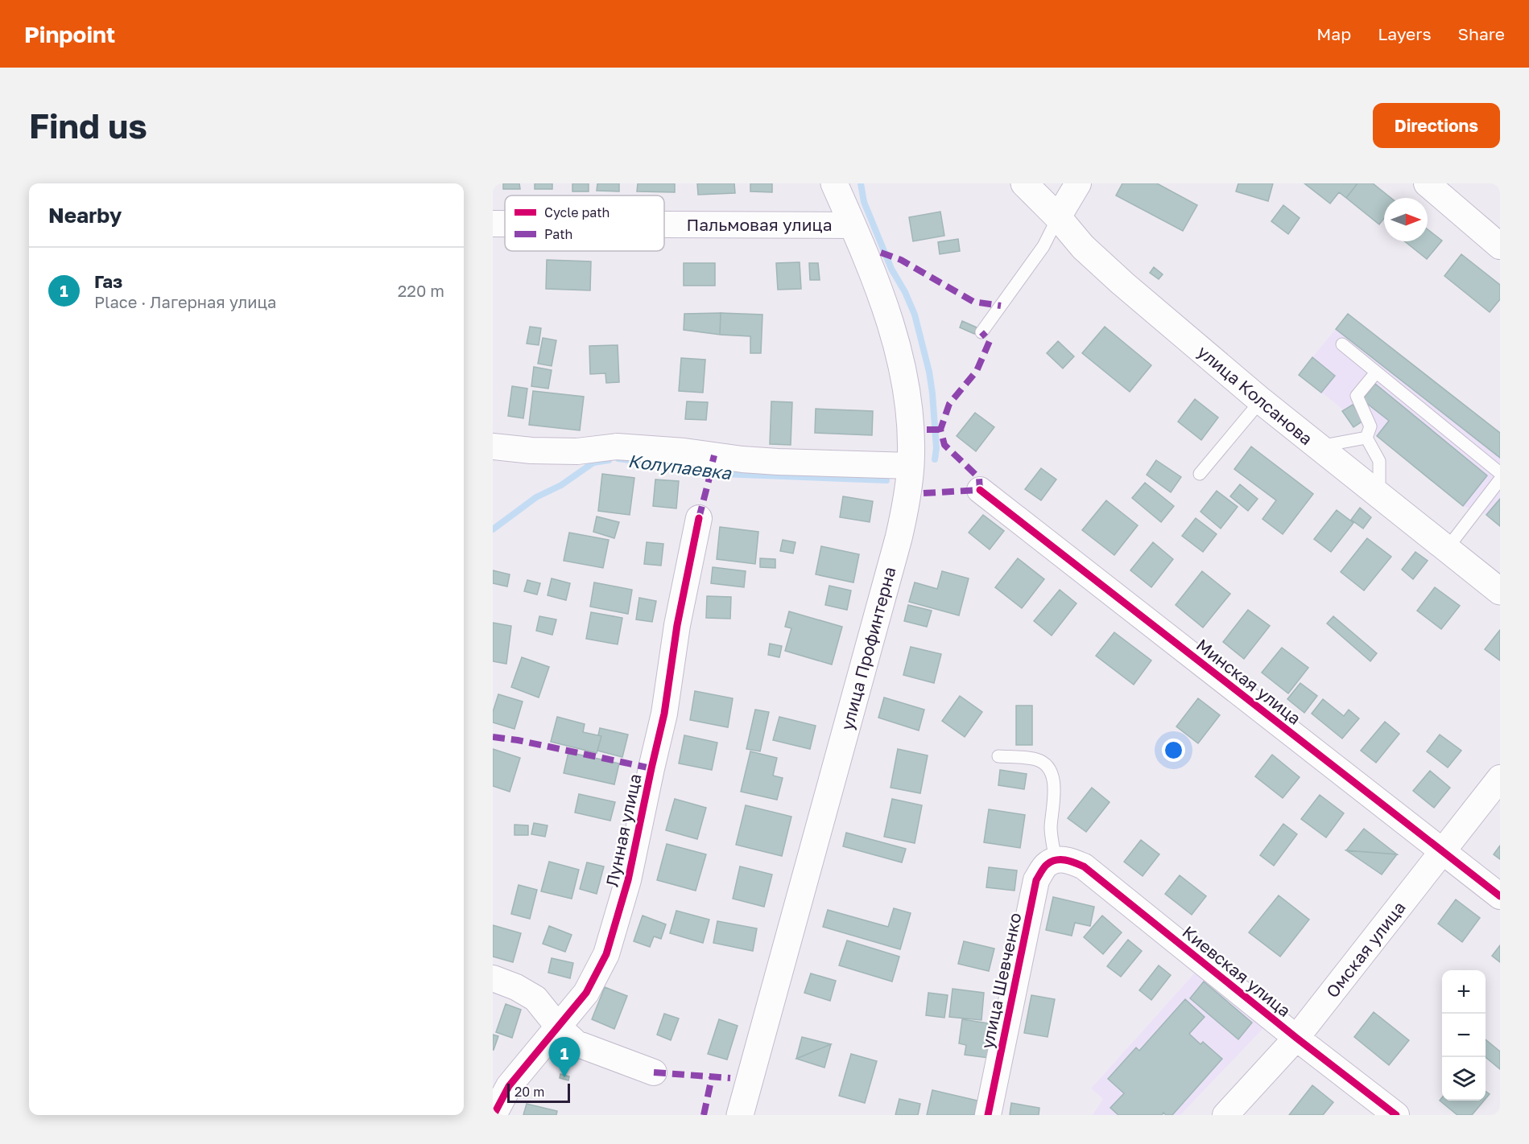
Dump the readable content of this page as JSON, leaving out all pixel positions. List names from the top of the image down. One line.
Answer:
{"streets":{"main road":["улица Колсанова","улица Профинтерна"],"street":["Пальмовая улица","Минская улица","Лунная улица","Омская улица","Киевская улица","улица Шевченко"]},"crossings":[["Пальмовая улица","улица Профинтерна"],["Минская улица","Омская улица"],["Омская улица","Киевская улица"],["Киевская улица","улица Шевченко"]],"water":["Колупаевка"],"legend":["Cycle path","Path"],"scale_bar":"20 m","north":"right","page":{"header":"Pinpoint","nav":["Map","Layers","Share"],"buttons":"Directions","title":"Find us","heading":"Nearby","list":[{"mark":"1","name":"Газ","note":"Place · Лагерная улица","value":"220 m"}],"map_buttons":["+","−"],"pins":"1","scale":"20 m"}}
